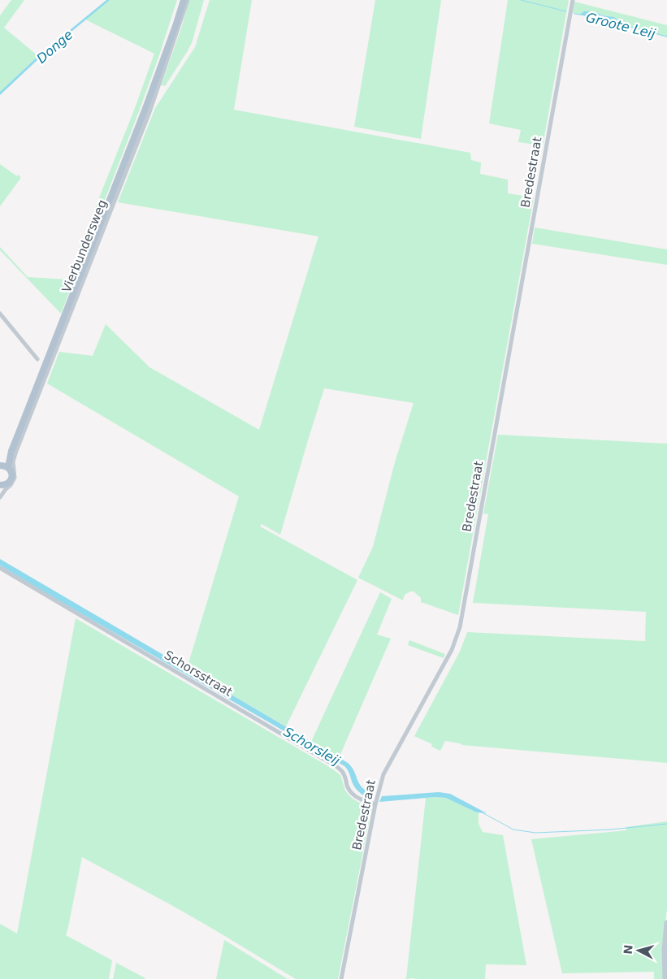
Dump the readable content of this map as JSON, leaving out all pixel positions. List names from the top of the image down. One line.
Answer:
{"streets":{"main road":["Vierbundersweg"],"street":["Bredestraat","Schorsstraat"]},"crossings":[["Bredestraat","Schorsstraat"]],"water":["Groote Leij","Donge","Schorsleij"],"north":"left"}
